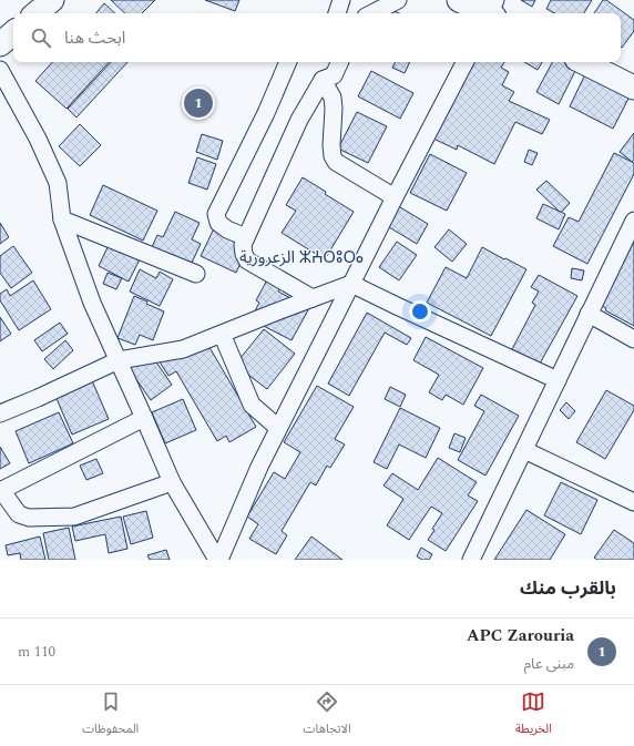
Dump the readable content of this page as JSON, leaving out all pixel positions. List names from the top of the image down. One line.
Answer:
{"districts":["الزعرورية ⵣⵄⵔⵓⵔⴰ"],"page":{"search":"ابحث هنا","pins":"1","heading":"بالقرب منك","list":[{"mark":"1","name":"APC Zarouria","note":"مبنى عام","value":"110 m"}],"nav":["الخريطة","الاتجاهات","المحفوظات"]}}
